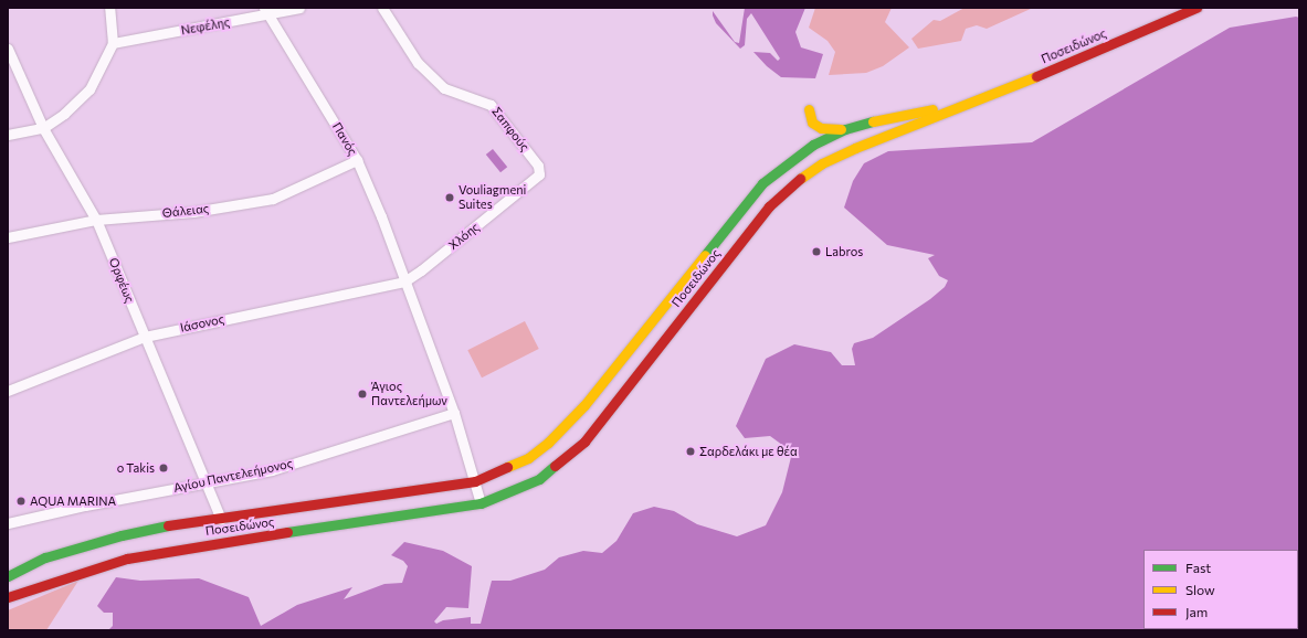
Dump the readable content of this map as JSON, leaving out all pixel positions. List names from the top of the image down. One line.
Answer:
{"streets":{"main road":["Ποσειδώνος"],"street":["Νεφέλης","Σαπφούς","Πανός","Θάλειας","Χλόης","Ορφέως","Ιάσονος","Αγίου Παντελεήμονος"]},"crossings":[["Νεφέλης","Πανός"],["Ποσειδώνος","Ορφέως"],["Σαπφούς","Χλόης"],["Πανός","Θάλειας"],["Πανός","Χλόης"],["Πανός","Ιάσονος"],["Θάλειας","Ορφέως"],["Χλόης","Ιάσονος"],["Ορφέως","Ιάσονος"],["Ορφέως","Αγίου Παντελεήμονος"]],"places":["Vouliagmeni Suites","Labros","Άγιος Παντελεήμων","Σαρδελάκι με θέα","o Takis","AQUA MARINA"],"legend":["Fast","Slow","Jam"]}
